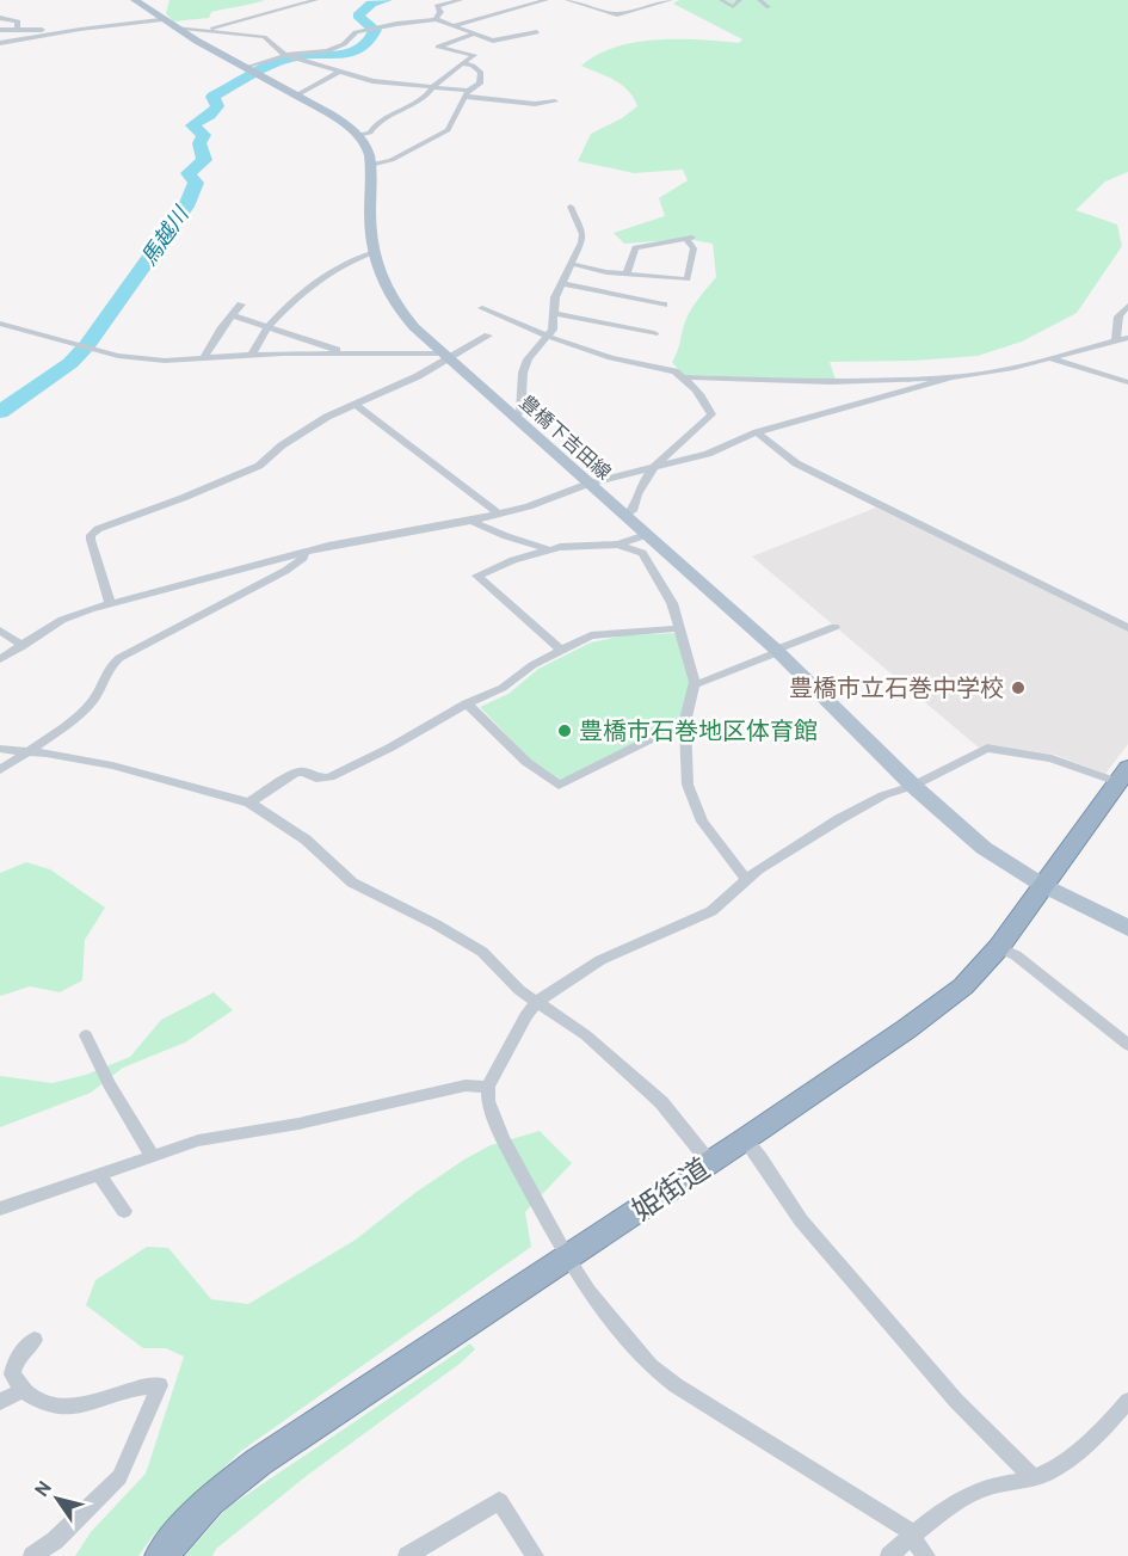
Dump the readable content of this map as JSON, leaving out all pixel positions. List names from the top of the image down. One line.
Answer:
{"streets":{"highway":["姫街道"],"main road":["豊橋下吉田線"]},"crossings":[["豊橋下吉田線","姫街道"]],"water":["馬越川"],"places":["豊橋市立石巻中学校","豊橋市石巻地区体育館"],"north":"top left"}
